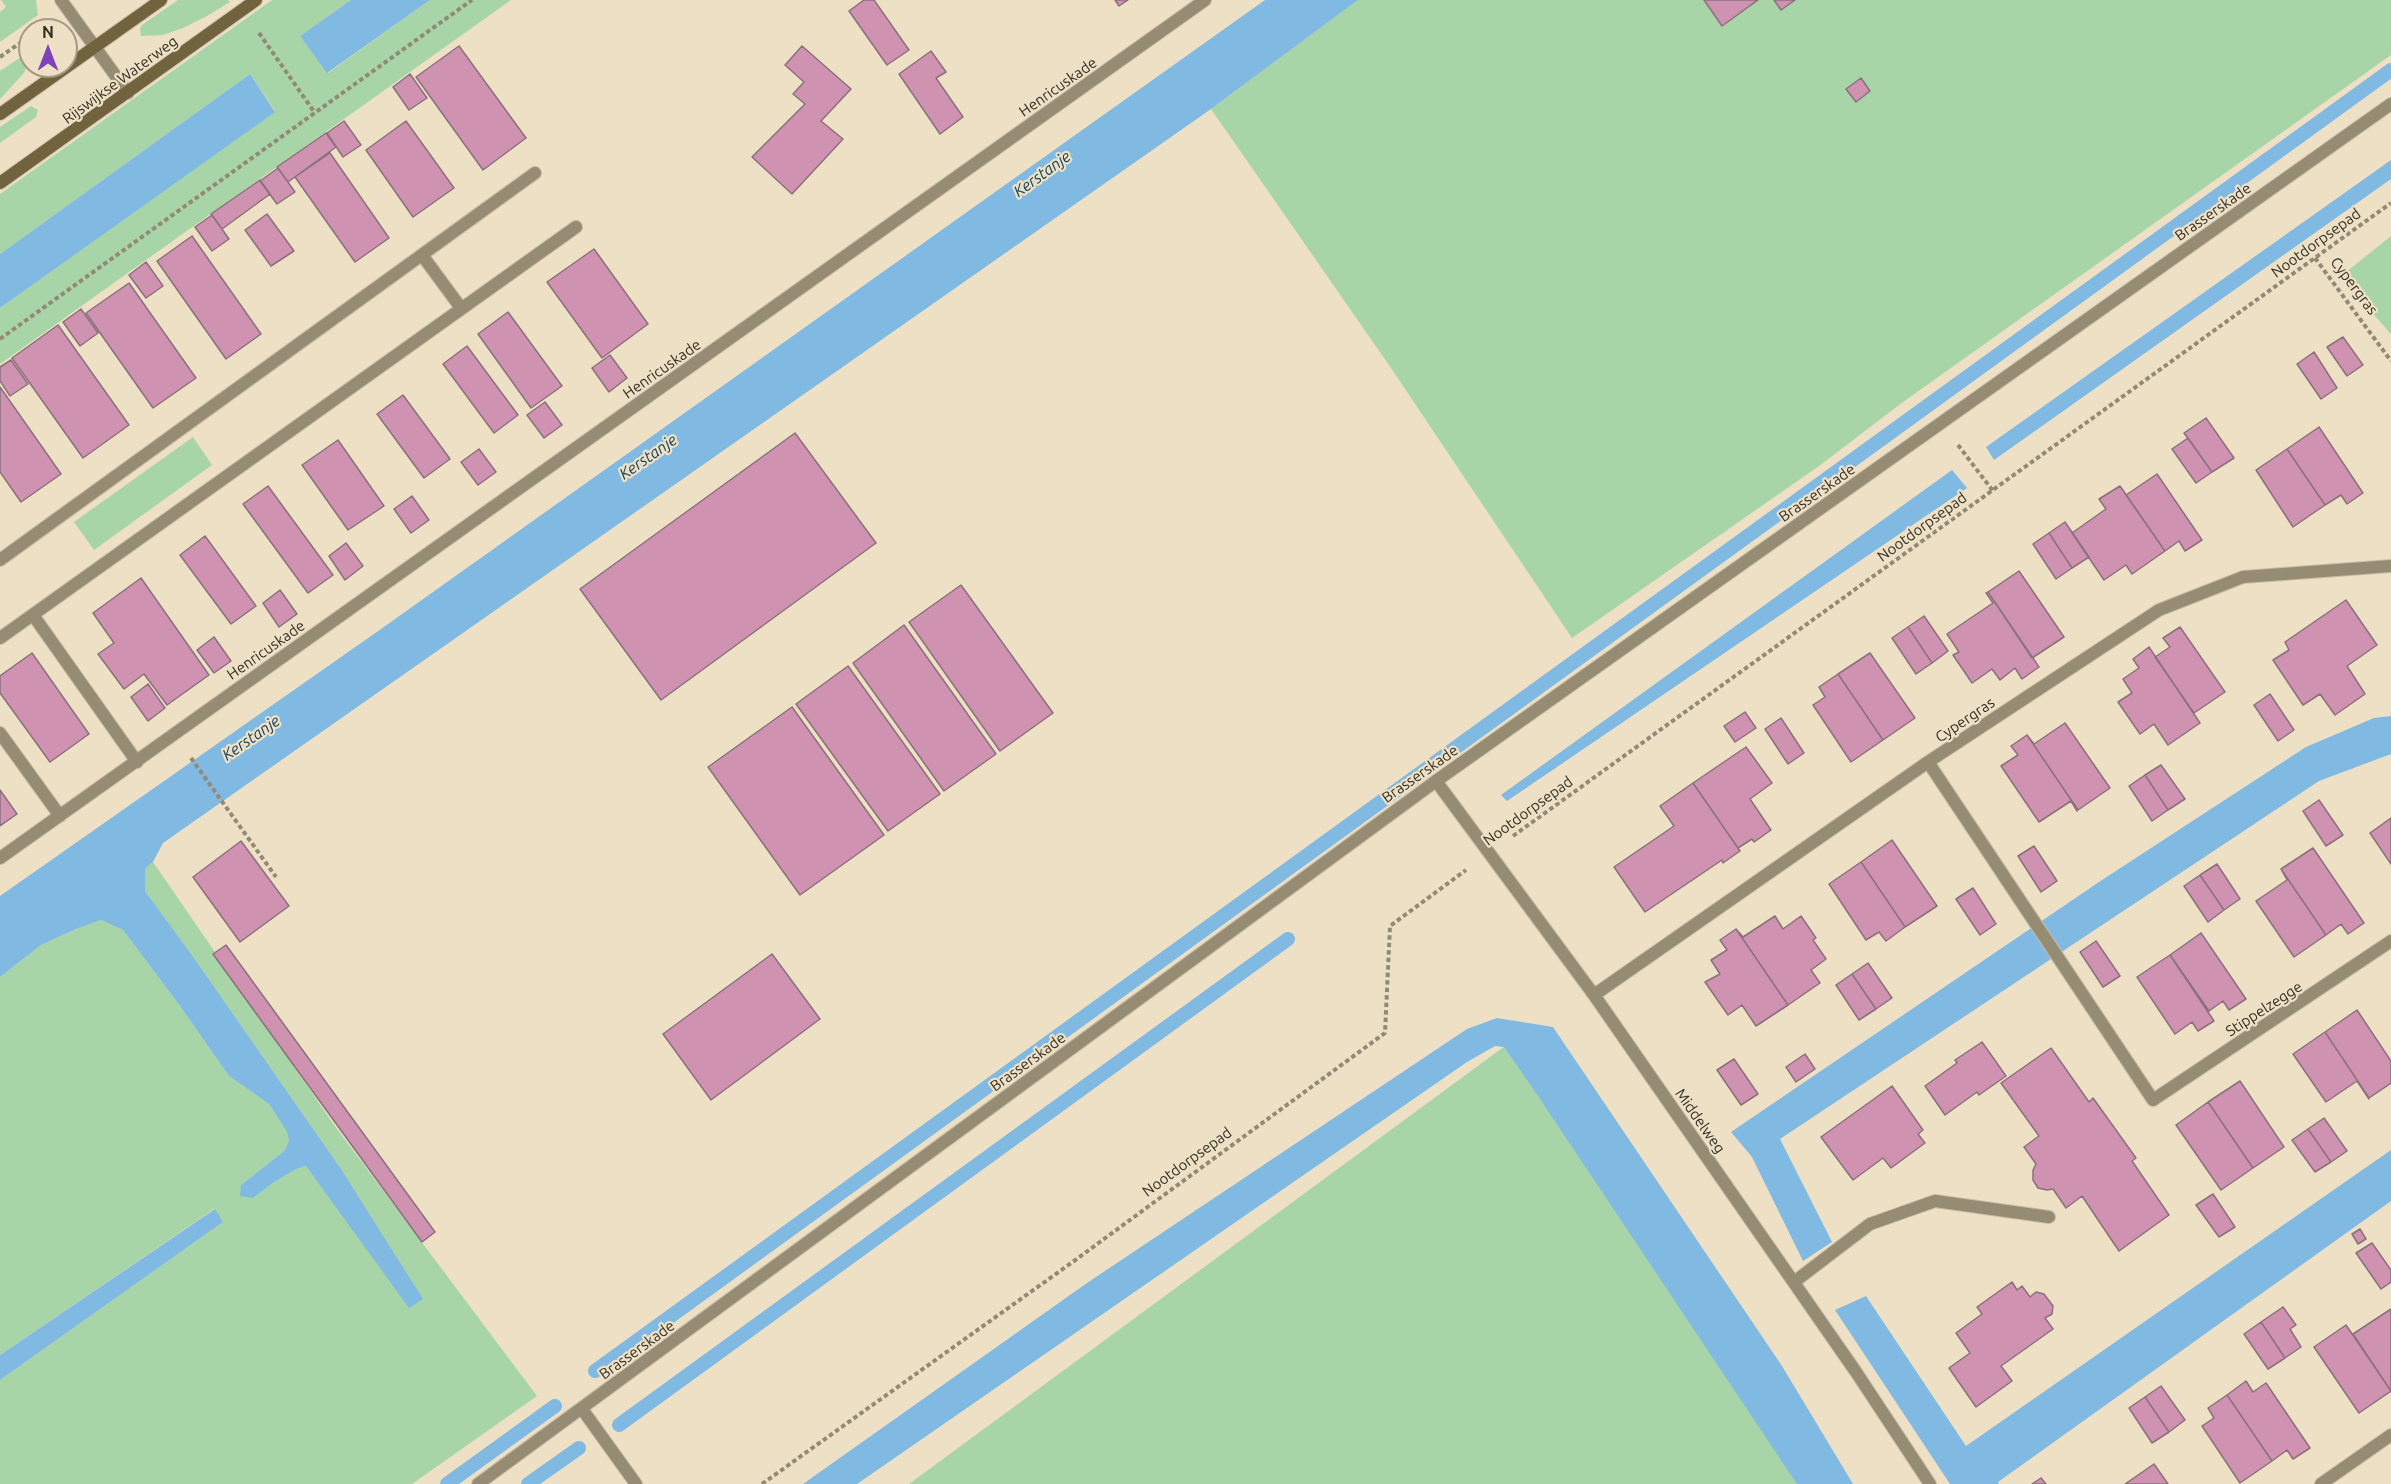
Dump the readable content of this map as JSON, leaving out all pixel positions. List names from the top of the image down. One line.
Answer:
{"streets":{"main road":["Rijswijkse Waterweg"],"street":["Henricuskade","Brasserskade","Cypergras","Stippelzegge","Middelweg"],"path":["Nootdorpsepad"]},"crossings":[["Brasserskade","Middelweg"],["Nootdorpsepad","Cypergras"],["Nootdorpsepad","Middelweg"],["Cypergras","Stippelzegge"],["Cypergras","Middelweg"]],"water":["Kerstanje"],"north":"top"}
